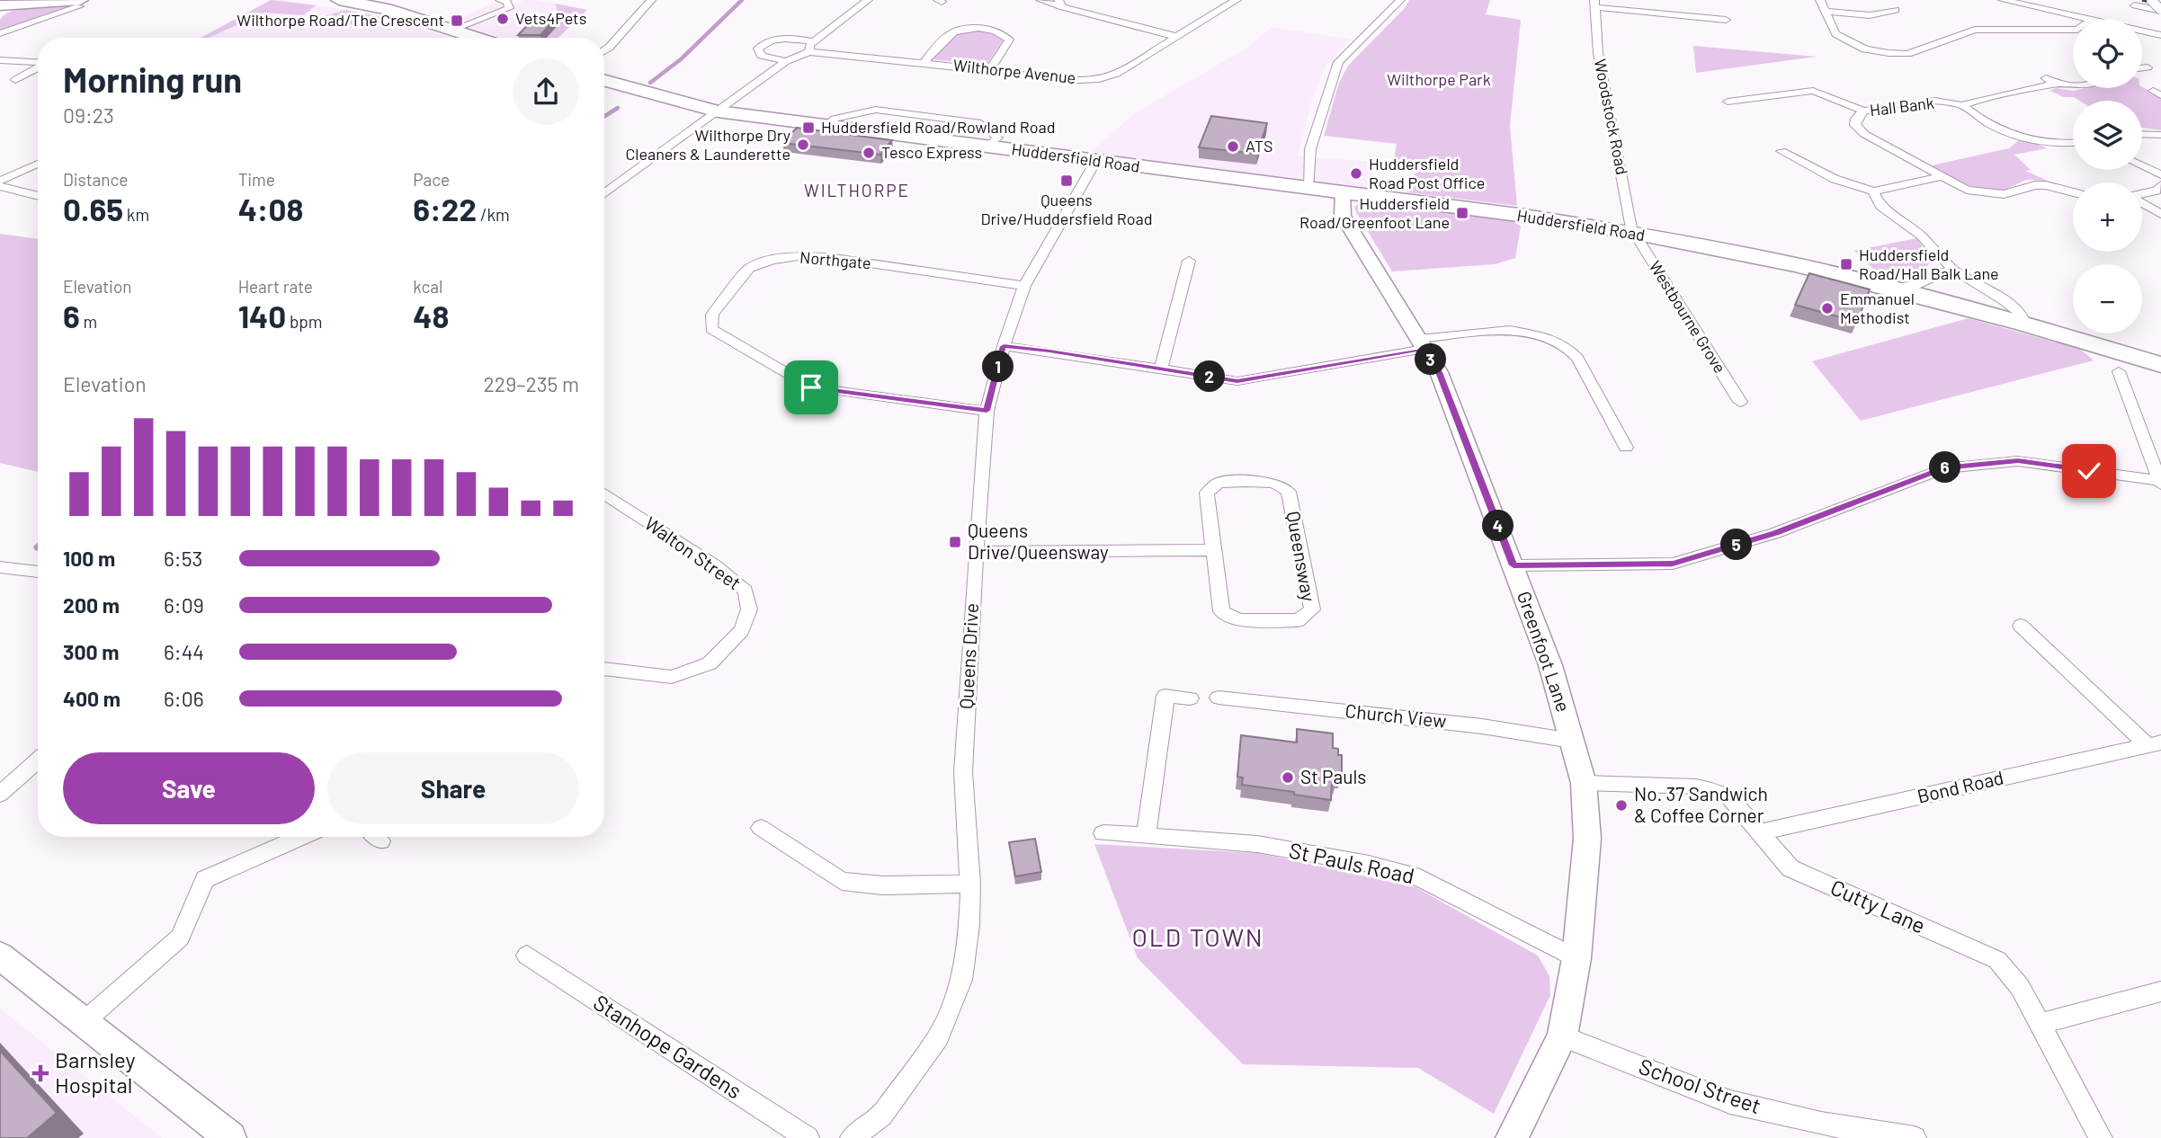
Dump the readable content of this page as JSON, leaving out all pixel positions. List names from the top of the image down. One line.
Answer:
{"streets":{"highway":["Huddersfield Road"],"street":["Wilthorpe Avenue","Hall Bank","Woodstock Road","Northgate","Westbourne Grove","Walton Street","Queensway","Greenfoot Lane","Queens Drive","Church View","Bond Road","St Pauls Road","Cutty Lane","Stanhope Gardens","School Street"]},"crossings":[["Wilthorpe Avenue","Huddersfield Road"],["Woodstock Road","Huddersfield Road"],["Woodstock Road","Westbourne Grove"],["Huddersfield Road","Westbourne Grove"],["Huddersfield Road","Greenfoot Lane"],["Huddersfield Road","Queens Drive"],["Northgate","Queens Drive"],["Greenfoot Lane","Church View"],["Greenfoot Lane","St Pauls Road"],["Greenfoot Lane","Cutty Lane"],["Greenfoot Lane","School Street"],["Bond Road","Cutty Lane"]],"districts":["WILTHORPE","OLD TOWN"],"parks":["Wilthorpe Park"],"places":{"other":["Vets4Pets","Wilthorpe Dry Cleaners & Launderette","ATS","Tesco Express","Huddersfield Road Post Office","Emmanuel Methodist","St Pauls","No. 37 Sandwich & Coffee Corner"],"transit":["Wilthorpe Road/The Crescent","Huddersfield Road/Rowland Road","Queens Drive/Huddersfield Road","Huddersfield Road/Greenfoot Lane","Huddersfield Road/Hall Balk Lane","Queens Drive/Queensway"],"health":["Barnsley Hospital"]},"page":{"map_buttons":["+","−"],"heading":["Morning run","09:23"],"stats":[["Distance","0.65 km"],["Time","4:08"],["Pace","6:22 /km"],["Elevation","6 m"],["Heart rate","140 bpm"],["kcal","48"]],"pins":["3","1","2","6","4","5"],"chart":["Elevation","229–235 m"],"list":[{"name":"100 m","note":"6:53"},{"name":"200 m","note":"6:09"},{"name":"300 m","note":"6:44"},{"name":"400 m","note":"6:06"}],"buttons":["Save","Share"]}}
